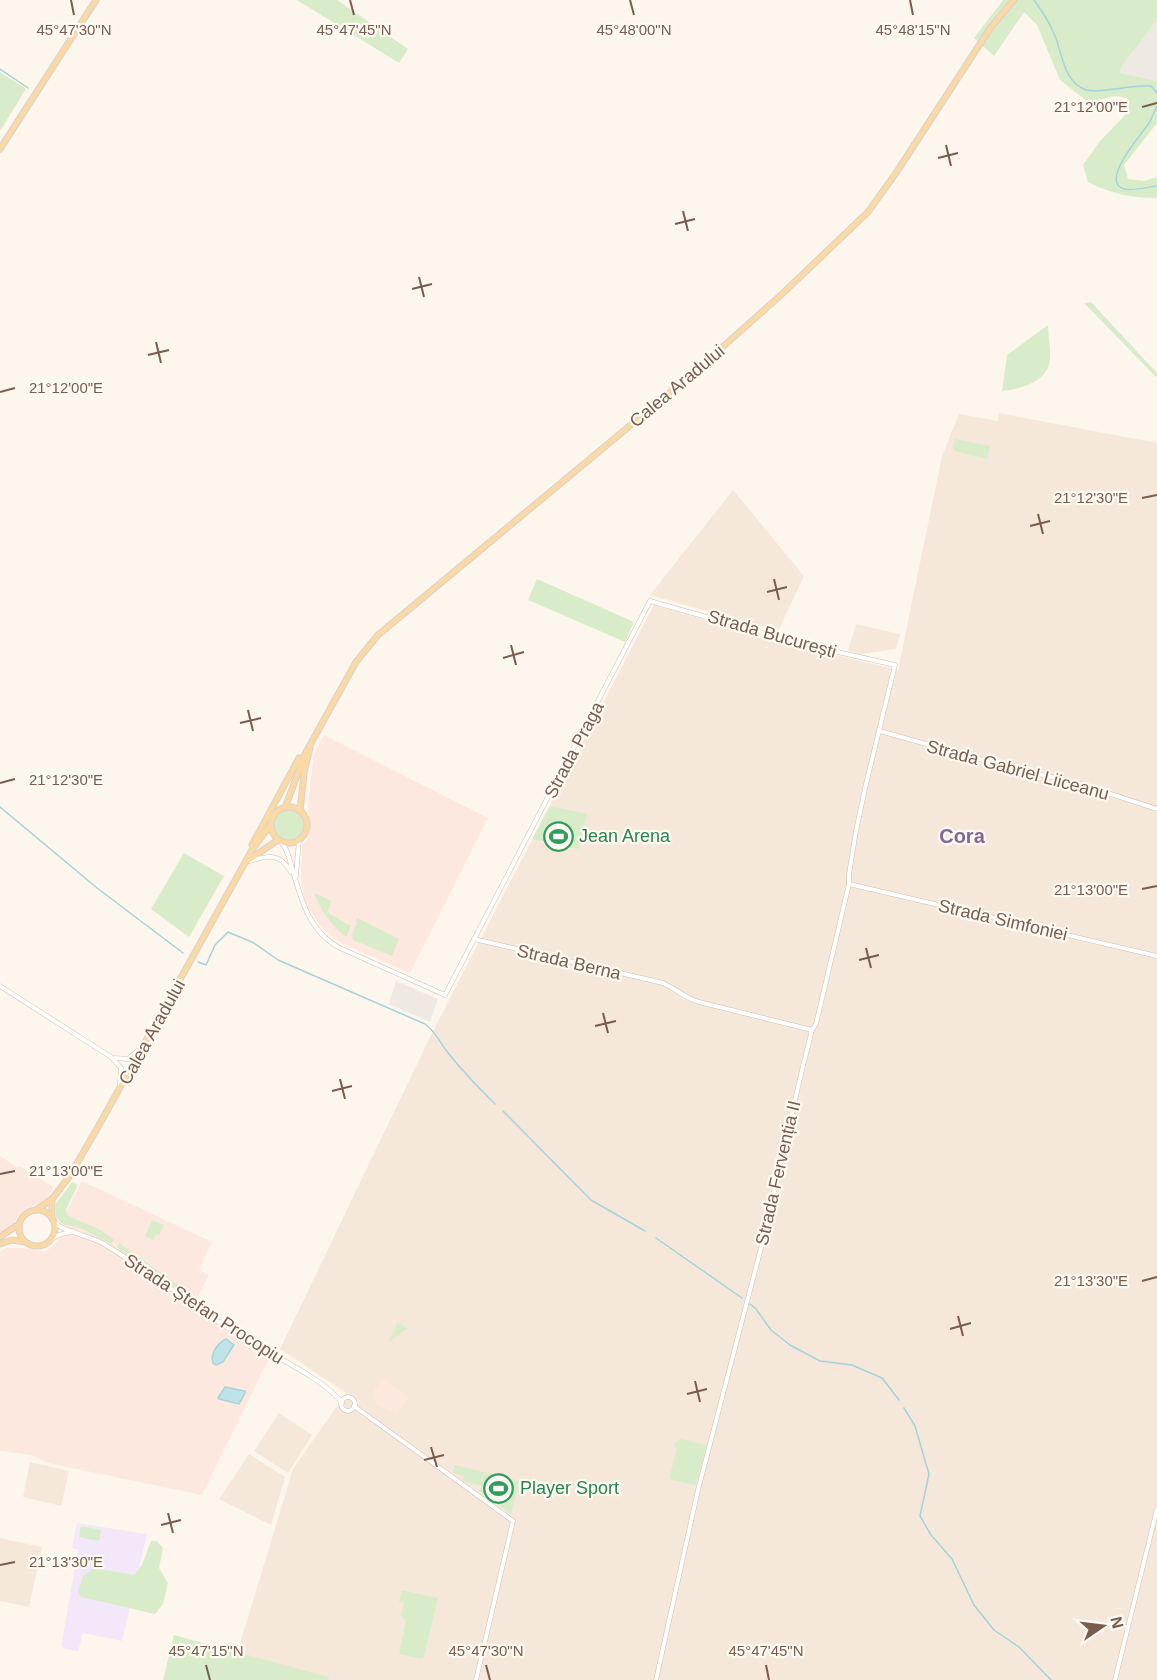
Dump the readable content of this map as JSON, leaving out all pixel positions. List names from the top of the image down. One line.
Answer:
{"streets":{"main road":["Calea Aradului"],"street":["Strada București","Strada Praga","Strada Gabriel Liiceanu","Strada Simfoniei","Strada Berna","Strada Fervenția II","Strada Ștefan Procopiu"]},"crossings":[["Calea Aradului","Strada Ștefan Procopiu"],["Strada București","Strada Praga"],["Strada București","Strada Fervenția II"],["Strada Praga","Strada Berna"],["Strada Gabriel Liiceanu","Strada Fervenția II"],["Strada Simfoniei","Strada Fervenția II"],["Strada Berna","Strada Fervenția II"]],"districts":["Cora"],"places":{"sports":["Jean Arena","Player Sport"]},"north":"right","coordinates":["45°47'30\"N","45°47'45\"N","45°48'00\"N","45°48'15\"N","21°12'00\"E","21°12'30\"E","21°13'00\"E","21°13'30\"E","45°47'15\"N"]}
